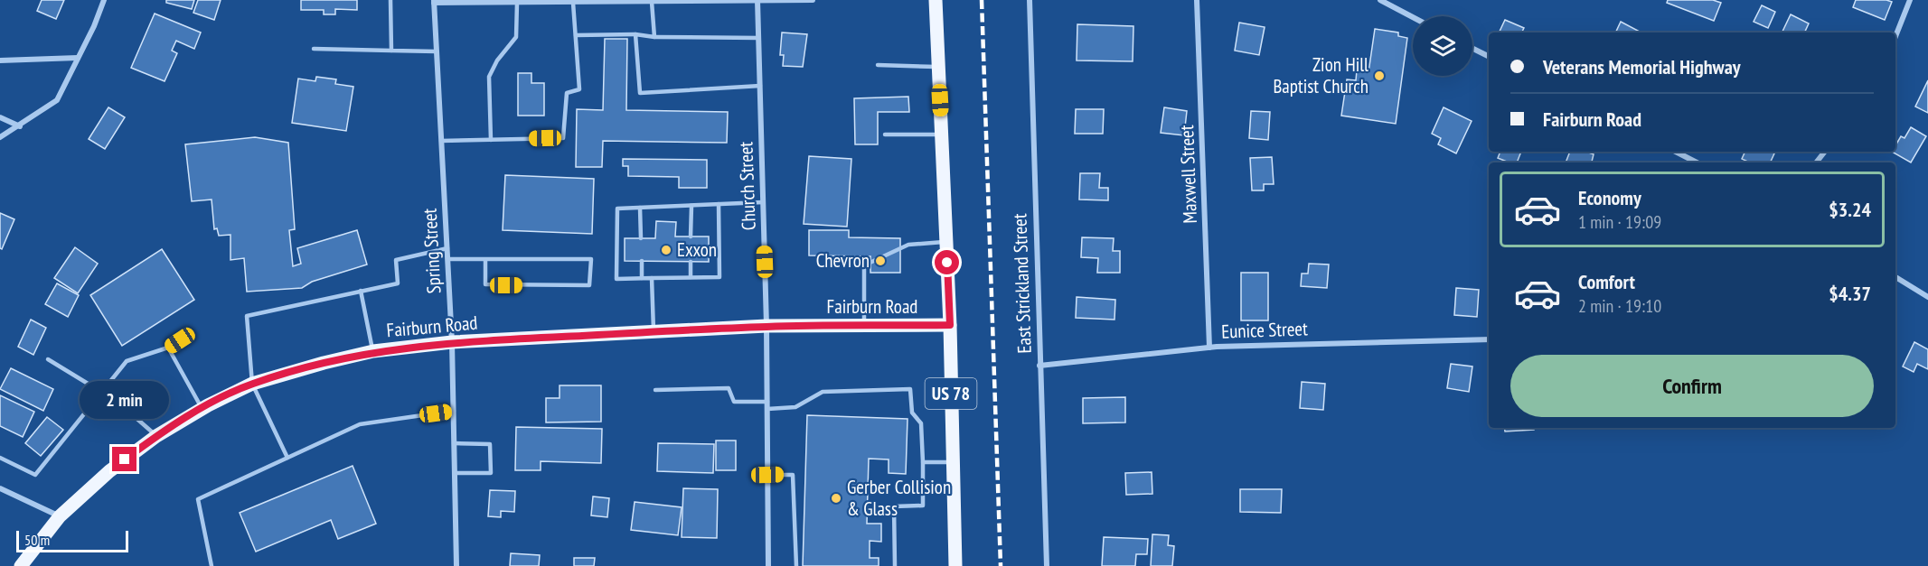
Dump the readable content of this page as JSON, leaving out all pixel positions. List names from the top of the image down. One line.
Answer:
{"streets":{"main road":["Fairburn Road","US 78"],"street":["Maxwell Street","Church Street","Spring Street","East Strickland Street","Eunice Street"]},"crossings":[["Maxwell Street","Eunice Street"],["Church Street","Fairburn Road"],["Spring Street","Fairburn Road"],["East Strickland Street","Eunice Street"],["Fairburn Road","US 78"]],"places":["Zion Hill Baptist Church","Exxon","Chevron","Gerber Collision & Glass"],"scale_bar":"50 m","page":{"banner":["Veterans Memorial Highway","Fairburn Road"],"list":[{"name":"Economy","note":"1 min · 19:09","value":"$3.24"},{"name":"Comfort","note":"2 min · 19:10","value":"$4.37"}],"buttons":"Confirm","bubble":"2 min","scale":"50 m"}}
